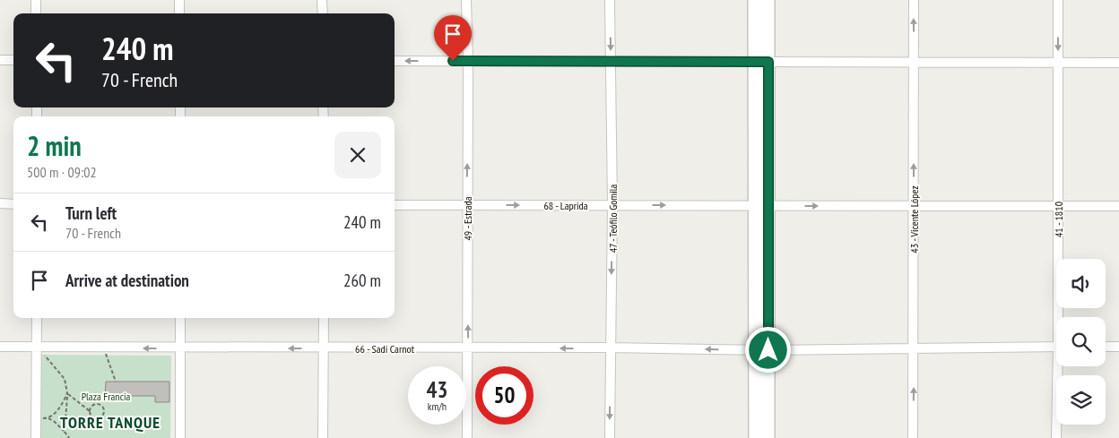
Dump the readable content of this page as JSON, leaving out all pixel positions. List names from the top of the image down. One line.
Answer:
{"streets":{"street":["68 - Laprida","49 - Estrada","47 - Teófilo Gomila","43 - Vicente López","41 - 1810","66 - Sadi Carnot"]},"crossings":[["68 - Laprida","49 - Estrada"],["68 - Laprida","47 - Teófilo Gomila"],["68 - Laprida","43 - Vicente López"],["68 - Laprida","41 - 1810"],["49 - Estrada","66 - Sadi Carnot"],["47 - Teófilo Gomila","66 - Sadi Carnot"],["43 - Vicente López","66 - Sadi Carnot"]],"one_way":["68 - Laprida","49 - Estrada","47 - Teófilo Gomila","43 - Vicente López","66 - Sadi Carnot"],"districts":["TORRE TANQUE"],"parks":["Plaza Francia"],"page":{"turn":["240 m","70 - French"],"heading":["2 min","500 m · 09:02"],"list":[{"name":"Turn left","note":"70 - French","value":"240 m"},{"name":"Arrive at destination","value":"260 m"}],"speed":"43 km/h","limit":"50"}}
